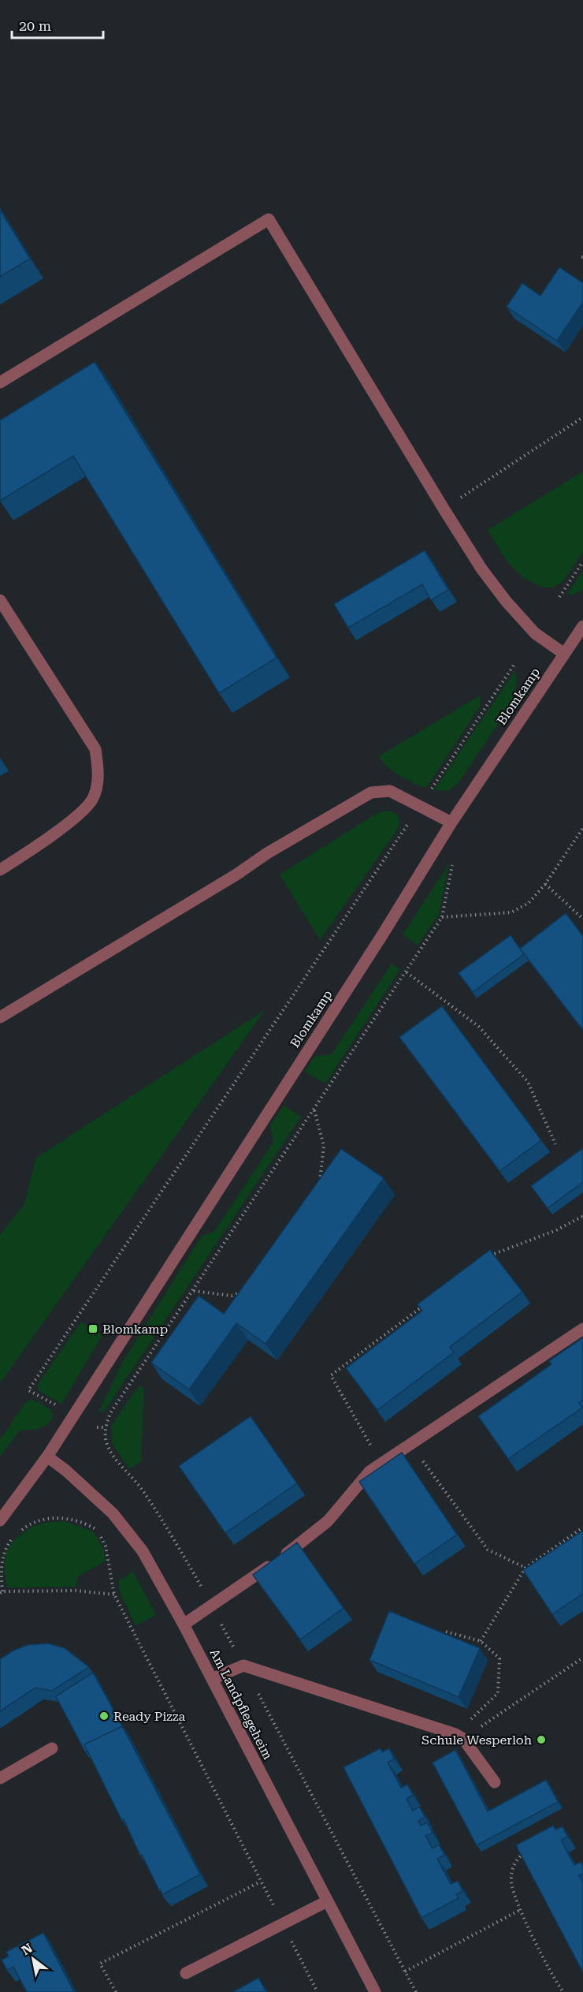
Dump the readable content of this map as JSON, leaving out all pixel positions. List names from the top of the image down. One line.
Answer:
{"streets":{"street":["Blomkamp","Am Landpflegeheim"]},"crossings":[["Blomkamp","Am Landpflegeheim"]],"places":{"transit":["Blomkamp"],"other":["Ready Pizza","Schule Wesperloh"]},"scale_bar":"20 m","north":"top left"}
